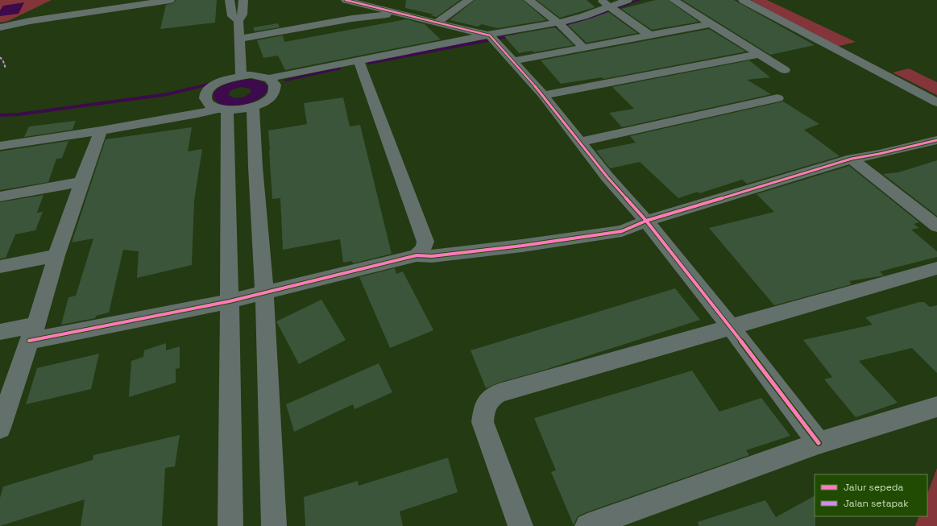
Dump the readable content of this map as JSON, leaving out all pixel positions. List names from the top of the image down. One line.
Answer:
{"legend":["Jalur sepeda","Jalan setapak"]}
